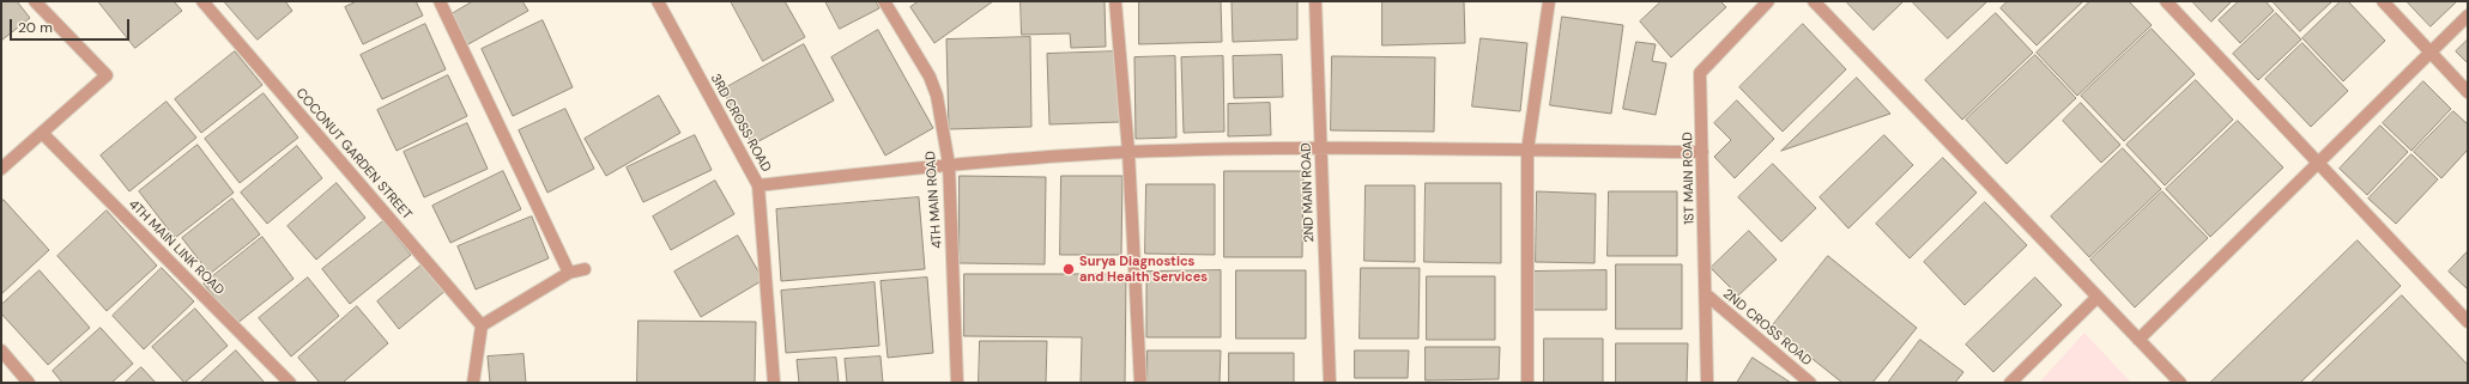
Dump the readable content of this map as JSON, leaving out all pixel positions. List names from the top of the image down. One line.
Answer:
{"streets":{"street":["3RD CROSS ROAD","COCONUT GARDEN STREET","1ST MAIN ROAD","2ND MAIN ROAD","4TH MAIN ROAD","4TH MAIN LINK ROAD","2ND CROSS ROAD"]},"crossings":[["1ST MAIN ROAD","2ND CROSS ROAD"]],"places":["Surya Diagnostics and Health Services"],"scale_bar":"20 m"}
